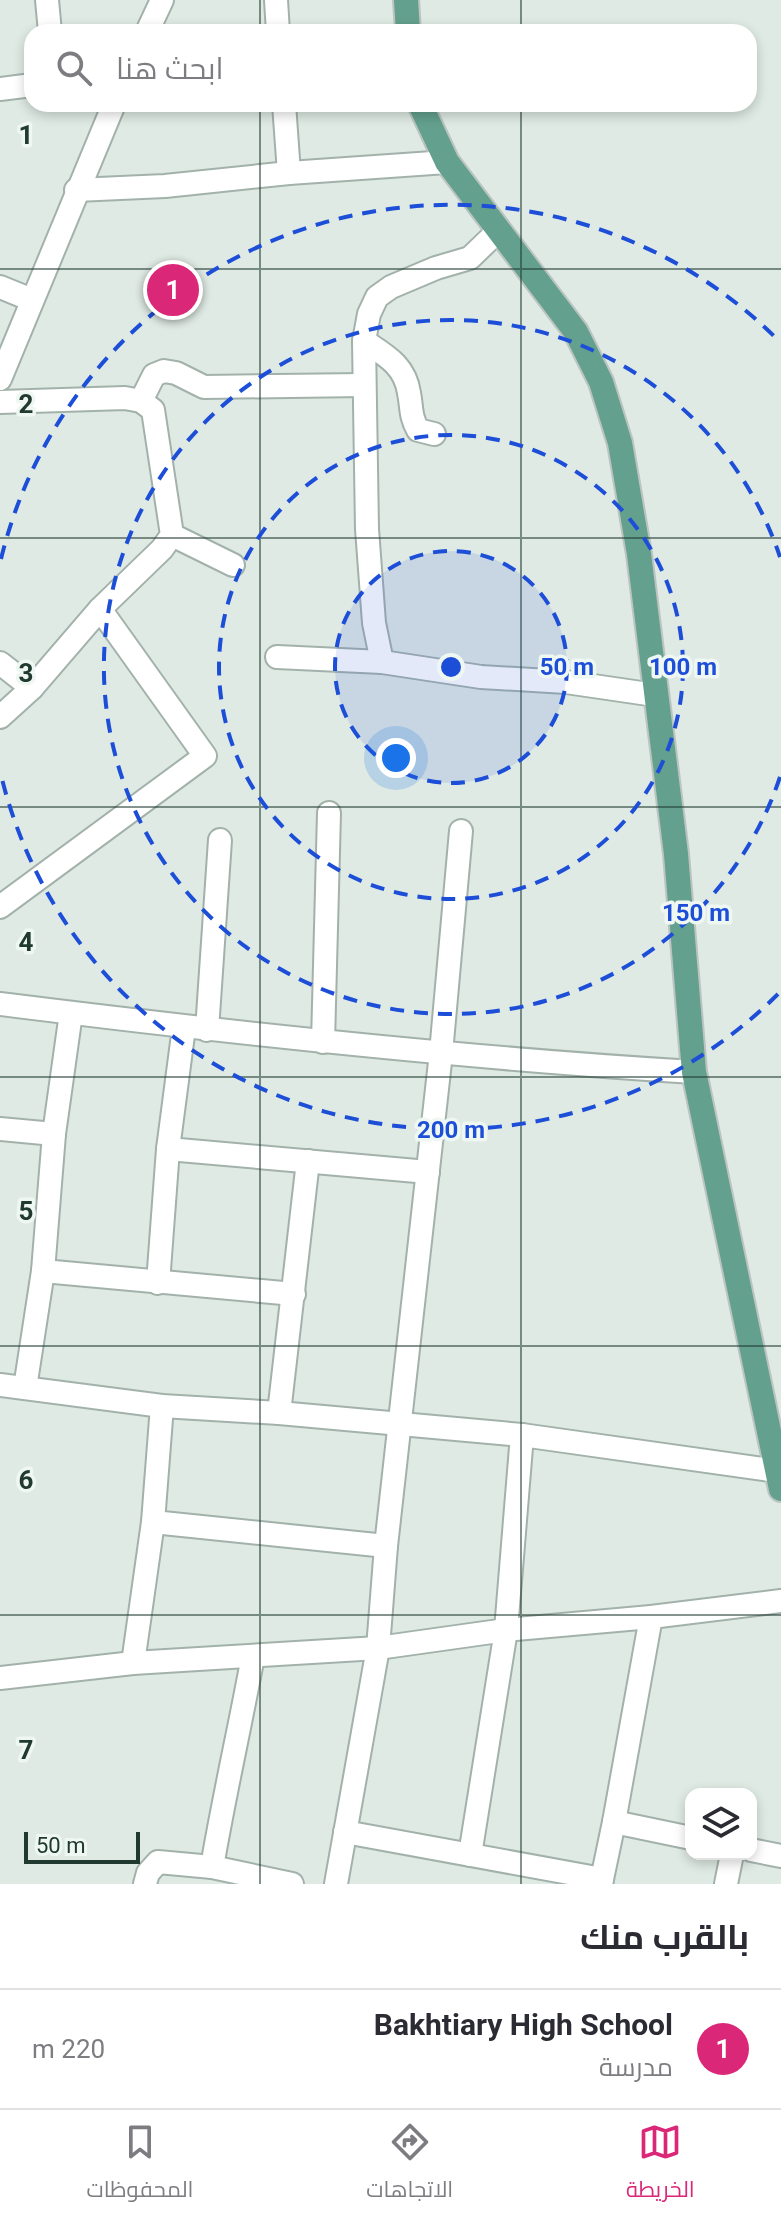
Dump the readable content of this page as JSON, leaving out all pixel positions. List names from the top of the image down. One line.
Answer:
{"scale_bar":"50 m","page":{"search":"ابحث هنا","pins":"1","scale":"50 m","heading":"بالقرب منك","list":[{"mark":"1","name":"Bakhtiary High School","note":"مدرسة","value":"220 m"}],"nav":["الخريطة","الاتجاهات","المحفوظات"]},"grid":{"rows":["1","2","3","4","5","6","7"]},"rings":["50 m","100 m","150 m","200 m"]}
